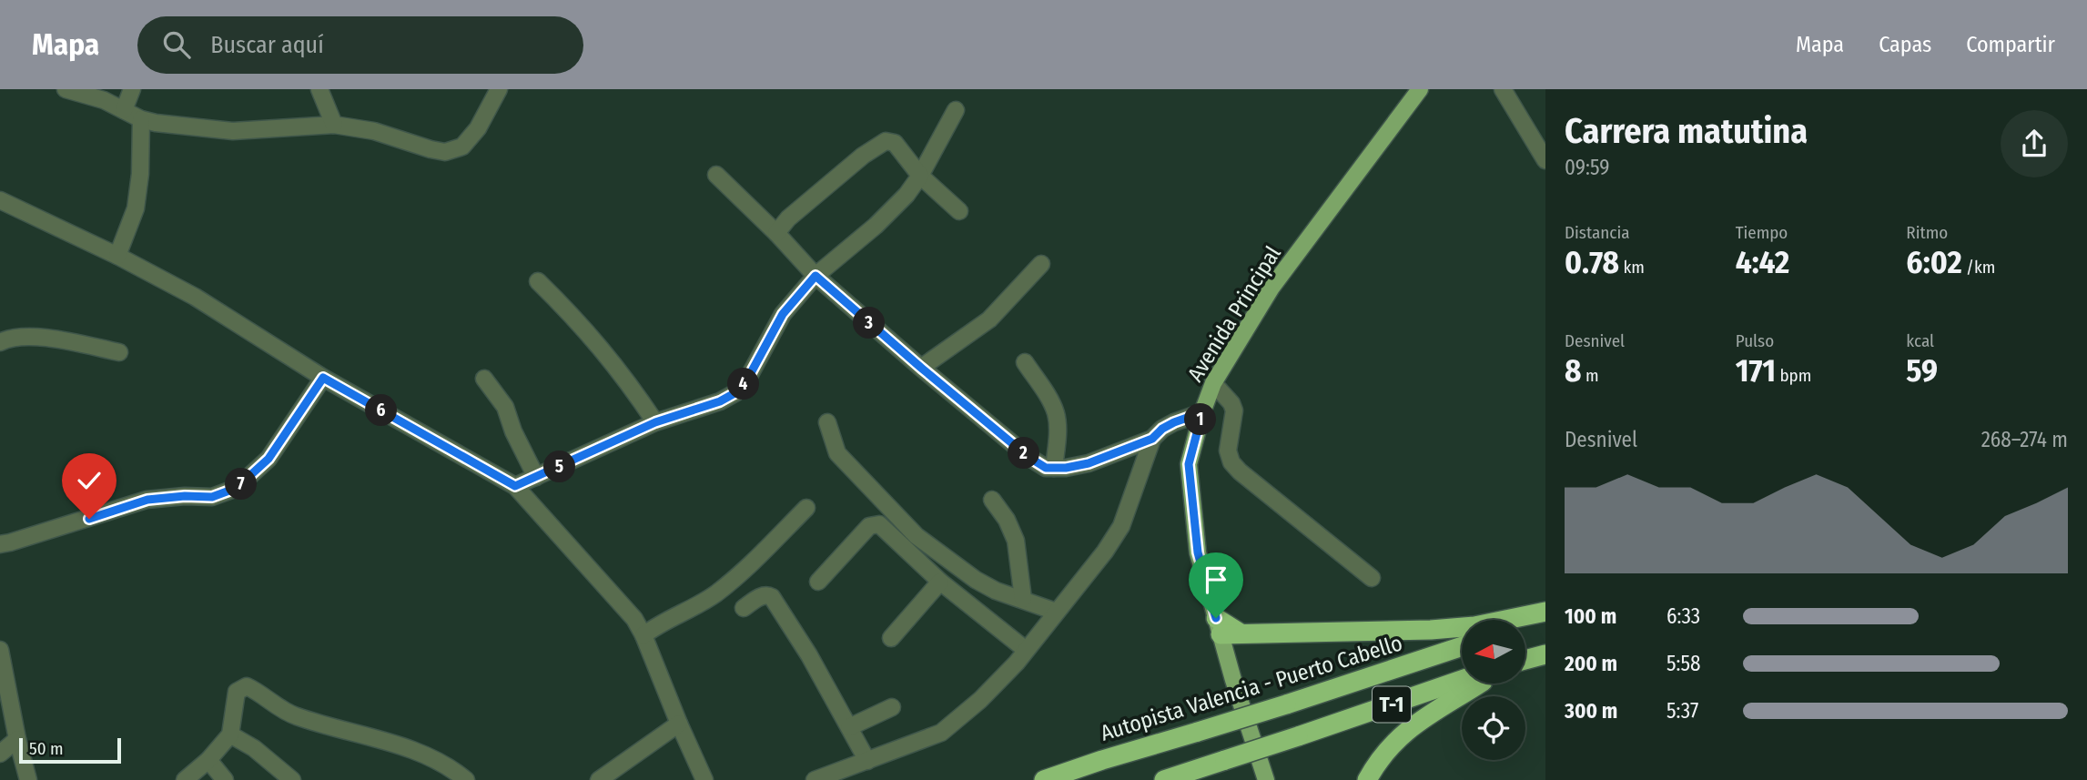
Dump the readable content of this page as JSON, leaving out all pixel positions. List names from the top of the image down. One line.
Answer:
{"streets":{"highway":["Autopista Valencia - Puerto Cabello","T-1"],"main road":["Avenida Principal"]},"scale_bar":"50 m","north":"left","page":{"header":"Mapa","search":"Buscar aquí","nav":["Mapa","Capas","Compartir"],"heading":["Carrera matutina","09:59"],"stats":[["Distancia","0.78 km"],["Tiempo","4:42"],["Ritmo","6:02 /km"],["Desnivel","8 m"],["Pulso","171 bpm"],["kcal","59"]],"pins":["3","4","6","1","2","5","7"],"chart":["Desnivel","268–274 m"],"list":[{"name":"100 m","note":"6:33"},{"name":"200 m","note":"5:58"},{"name":"300 m","note":"5:37"}],"scale":"50 m"}}
